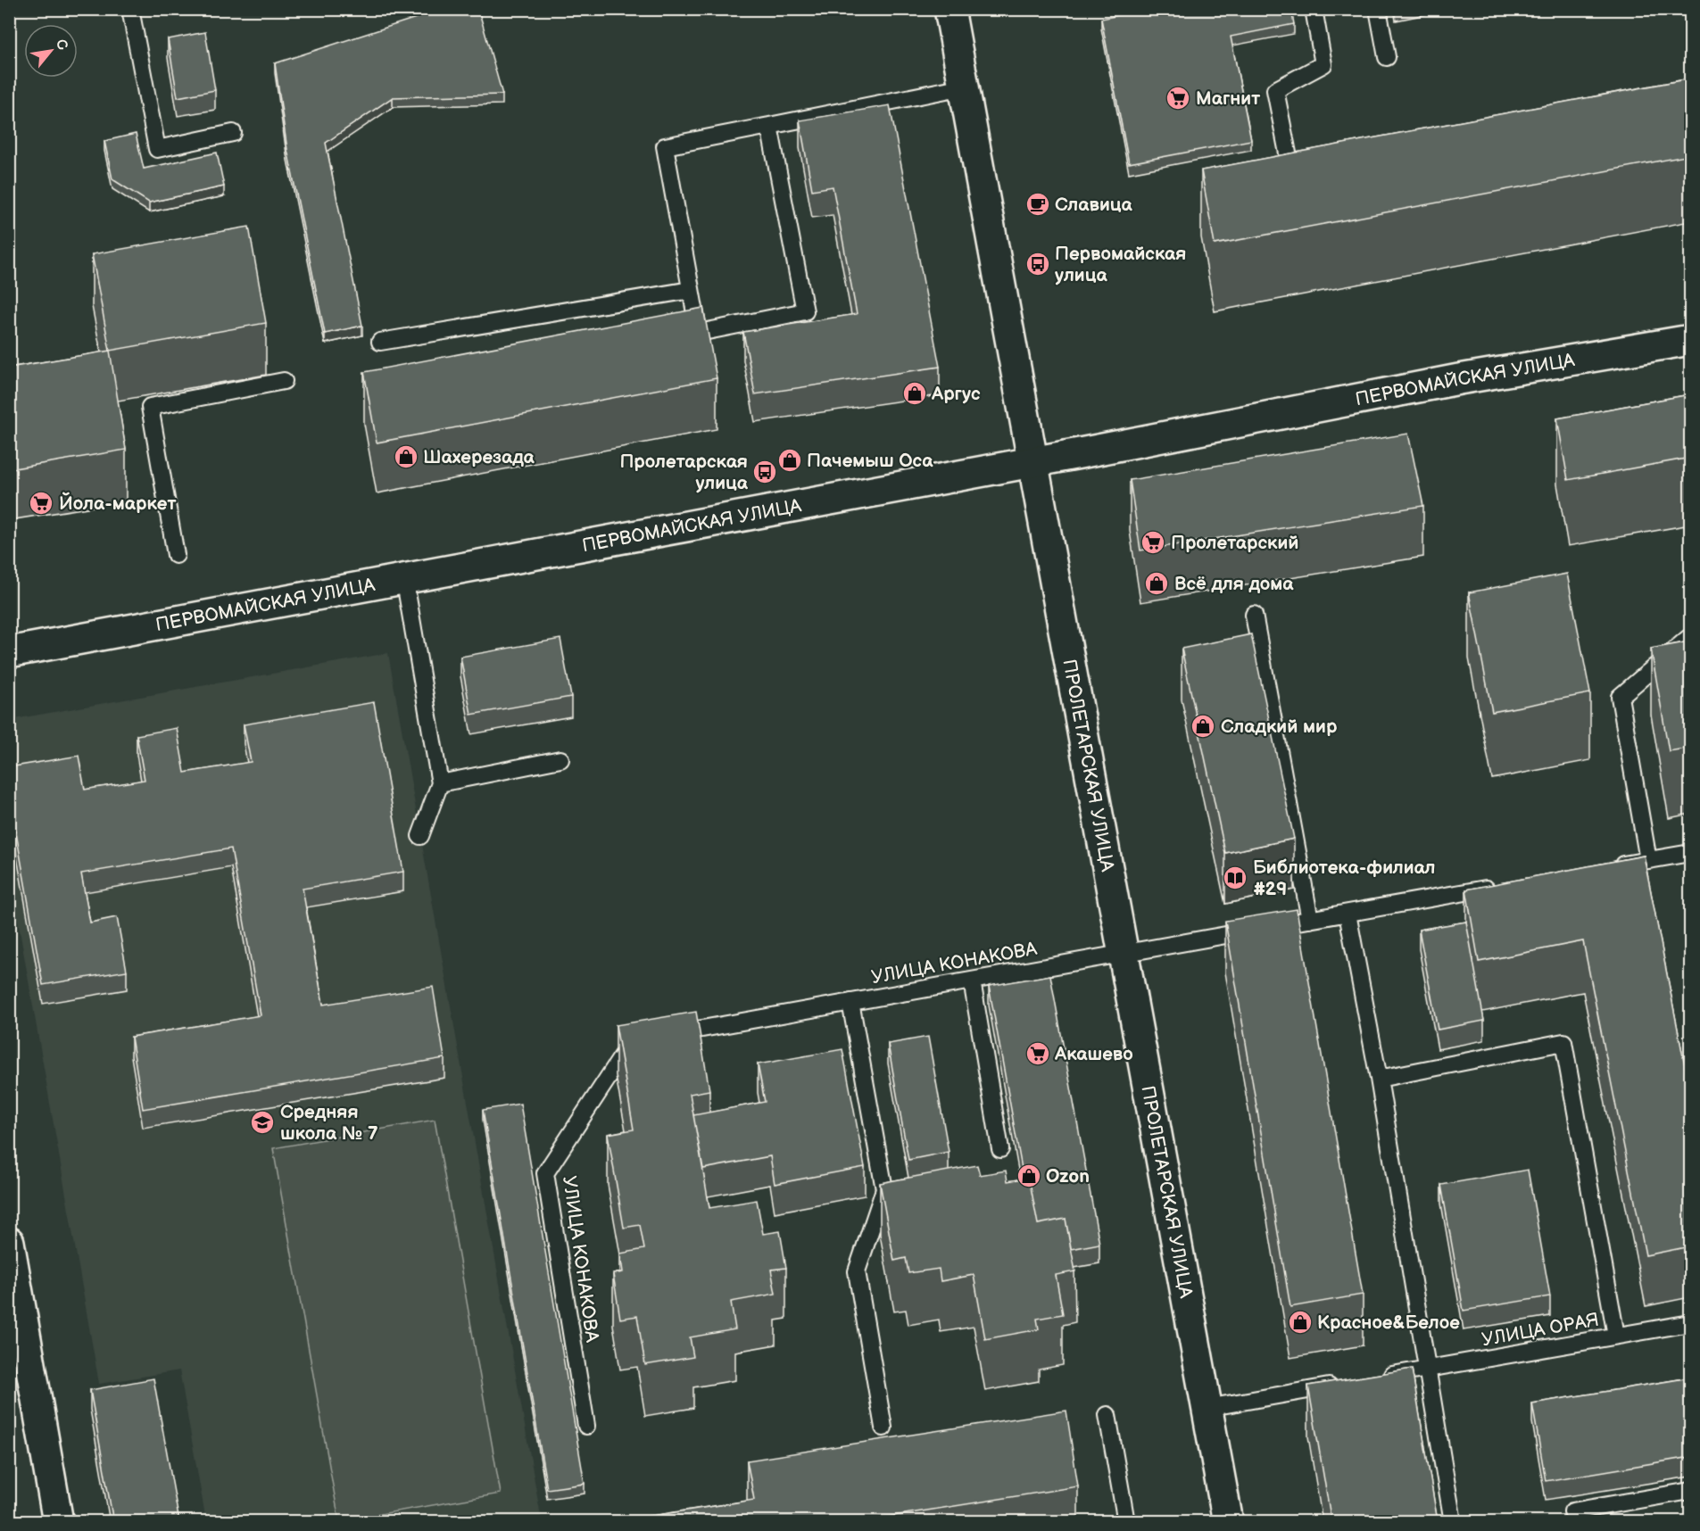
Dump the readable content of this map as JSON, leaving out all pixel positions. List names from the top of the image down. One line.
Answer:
{"streets":{"street":["ПЕРВОМАЙСКАЯ УЛИЦА","ПРОЛЕТАРСКАЯ УЛИЦА"],"lane":["УЛИЦА КОНАКОВА","УЛИЦА ОРАЯ"]},"crossings":[["ПЕРВОМАЙСКАЯ УЛИЦА","ПРОЛЕТАРСКАЯ УЛИЦА"],["ПРОЛЕТАРСКАЯ УЛИЦА","УЛИЦА КОНАКОВА"]],"places":{"supermarket":["Магнит","Йола-маркет","Пролетарский","Акашево"],"cafe":["Славица"],"bus stop":["Первомайская улица","Пролетарская улица"],"shop":["Аргус","Шахерезада","Пачемыш Оса","Всё для дома","Сладкий мир","Ozon","Красное&Белое"],"library":["Библиотека-филиал #29"],"school or university":["Средняя школа № 7"]},"north":"top right"}
